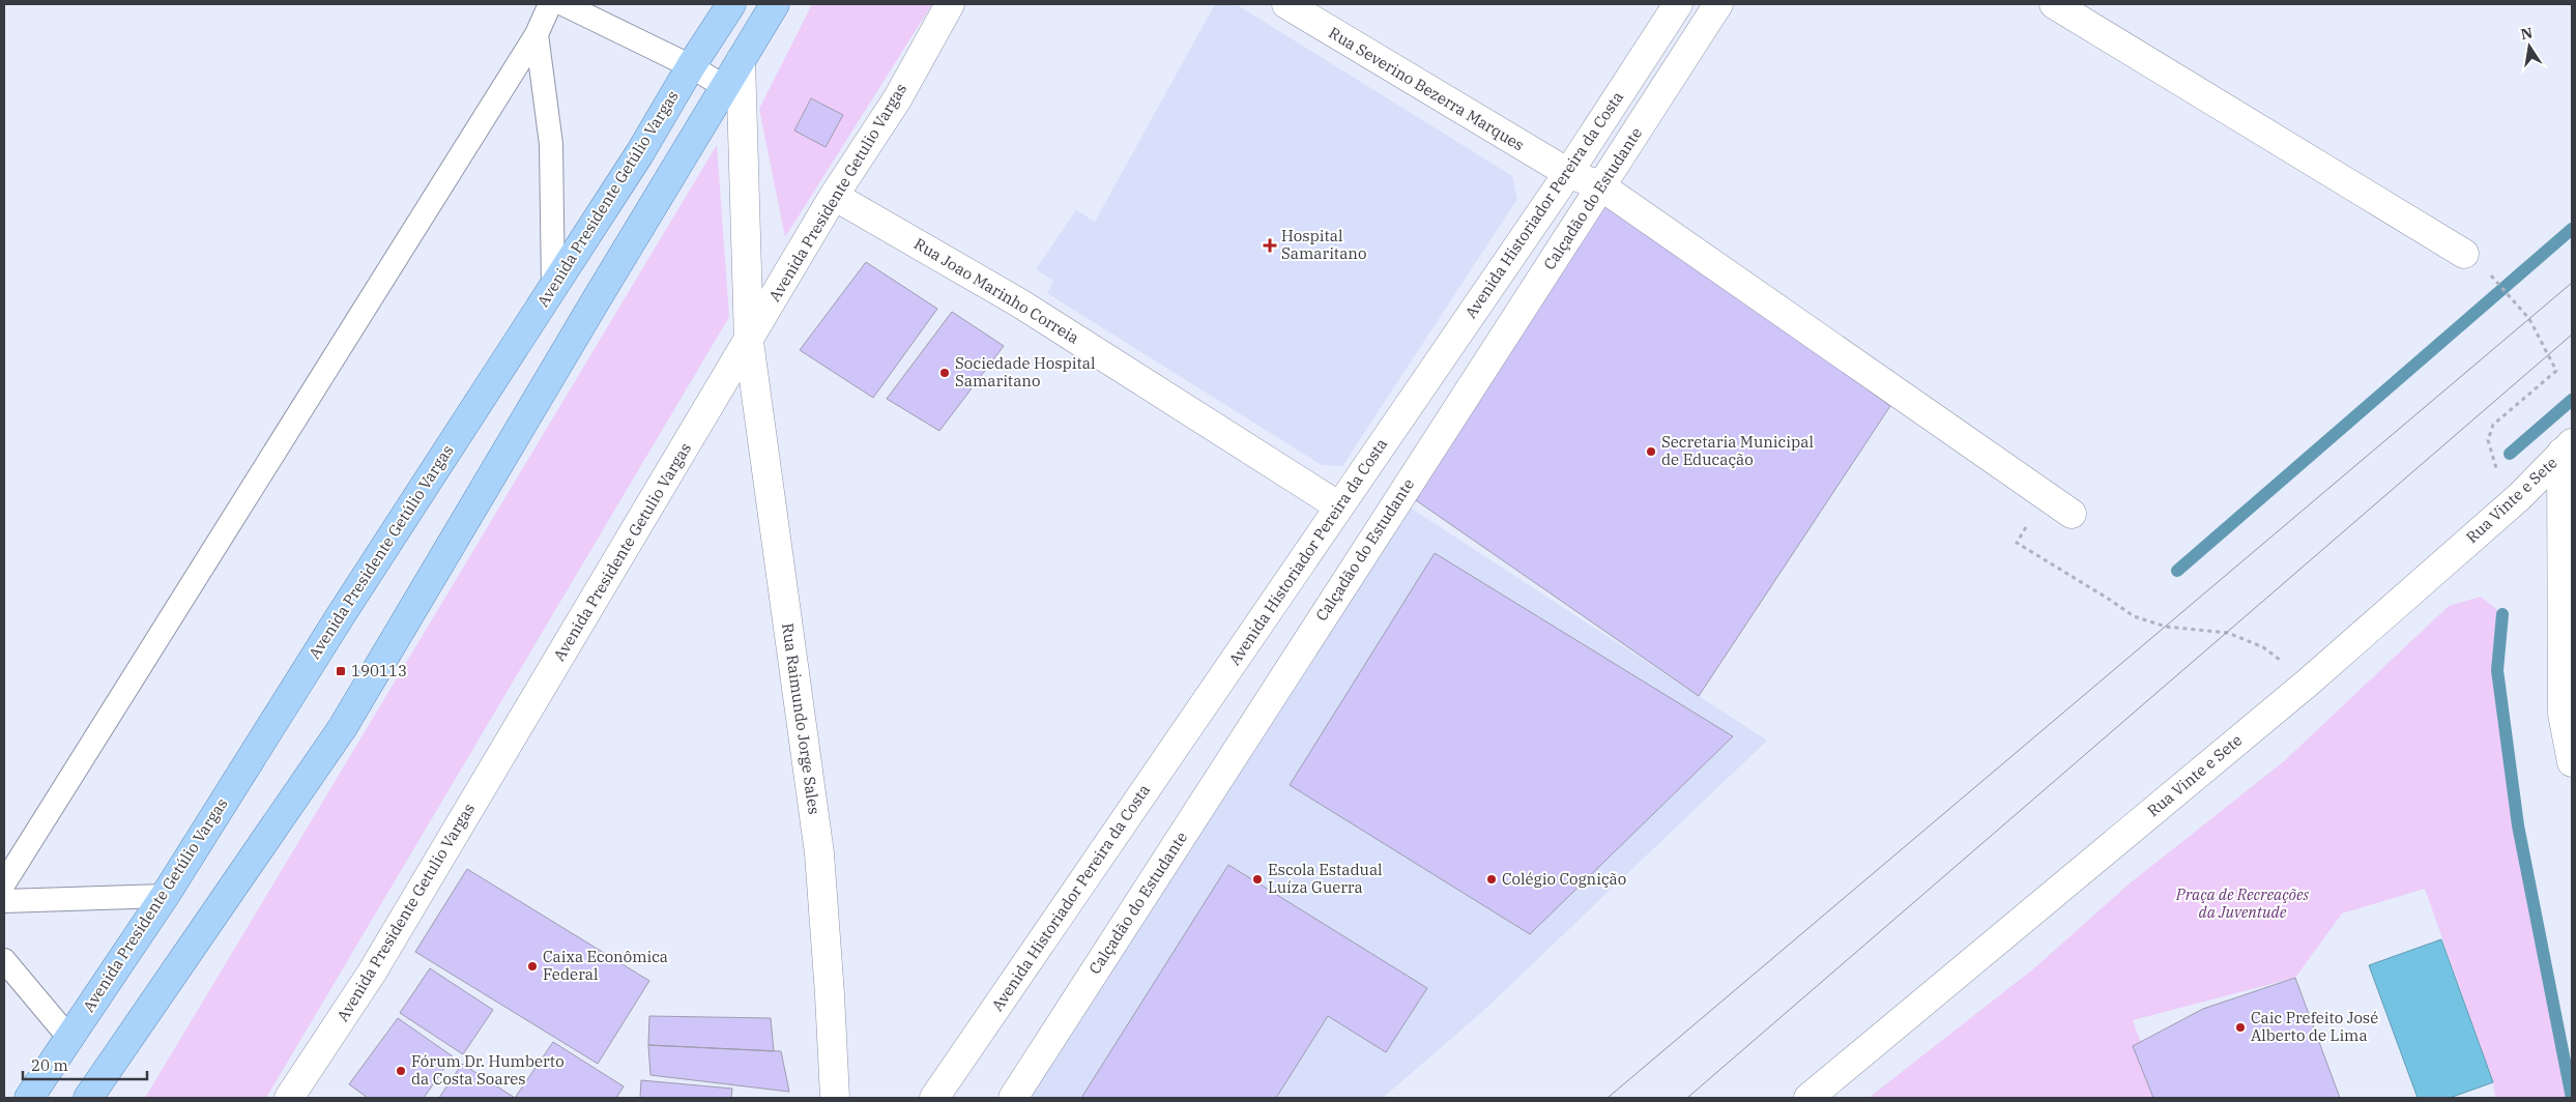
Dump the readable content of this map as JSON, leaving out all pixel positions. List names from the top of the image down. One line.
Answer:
{"streets":{"main road":["Avenida Presidente Getúlio Vargas"],"street":["Rua Severino Bezerra Marques","Avenida Presidente Getulio Vargas","Calçadão do Estudante","Avenida Historiador Pereira da Costa","Rua Joao Marinho Correia","Rua Vinte e Sete","Rua Raimundo Jorge Sales"]},"crossings":[["Rua Severino Bezerra Marques","Calçadão do Estudante"],["Rua Severino Bezerra Marques","Avenida Historiador Pereira da Costa"],["Avenida Presidente Getulio Vargas","Rua Joao Marinho Correia"],["Avenida Presidente Getulio Vargas","Rua Raimundo Jorge Sales"],["Avenida Historiador Pereira da Costa","Rua Joao Marinho Correia"]],"parks":["Praça de Recreações da Juventude"],"places":{"health":["Hospital Samaritano"],"other":["Sociedade Hospital Samaritano","Secretaria Municipal de Educação","Escola Estadual Luíza Guerra","Colégio Cognição","Caixa Econômica Federal","Caic Prefeito José Alberto de Lima","Fórum Dr. Humberto da Costa Soares"],"transit":["190113"]},"scale_bar":"20 m","north":"top"}
